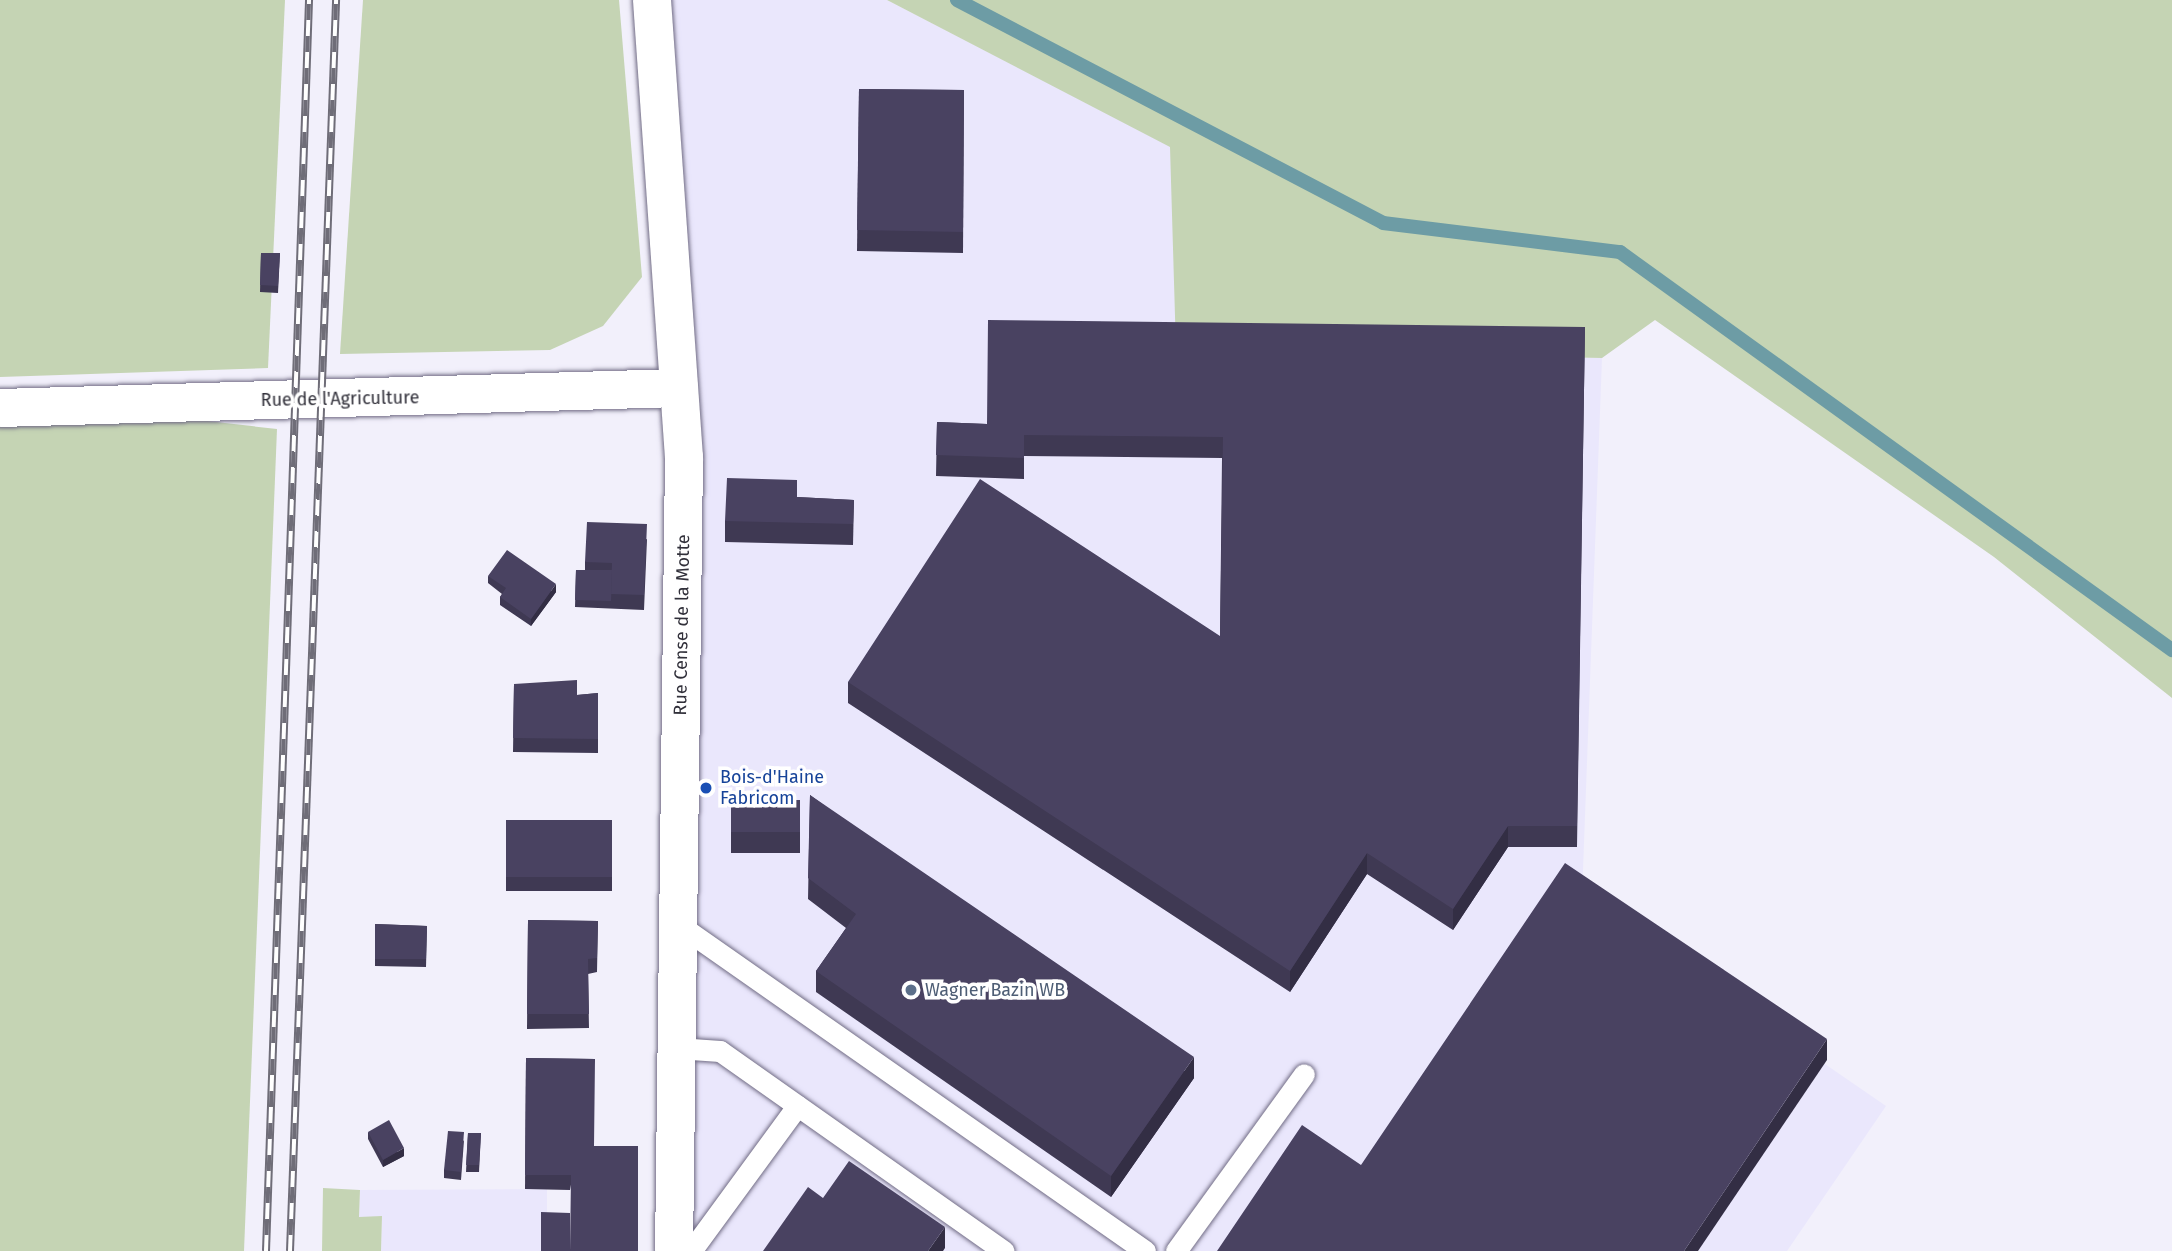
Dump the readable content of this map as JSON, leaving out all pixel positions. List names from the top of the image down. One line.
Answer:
{"streets":{"street":["Rue de l'Agriculture","Rue Cense de la Motte"]},"crossings":[["Rue de l'Agriculture","Rue Cense de la Motte"]],"places":["Bois-d'Haine Fabricom","Wagner Bazin WB"]}
